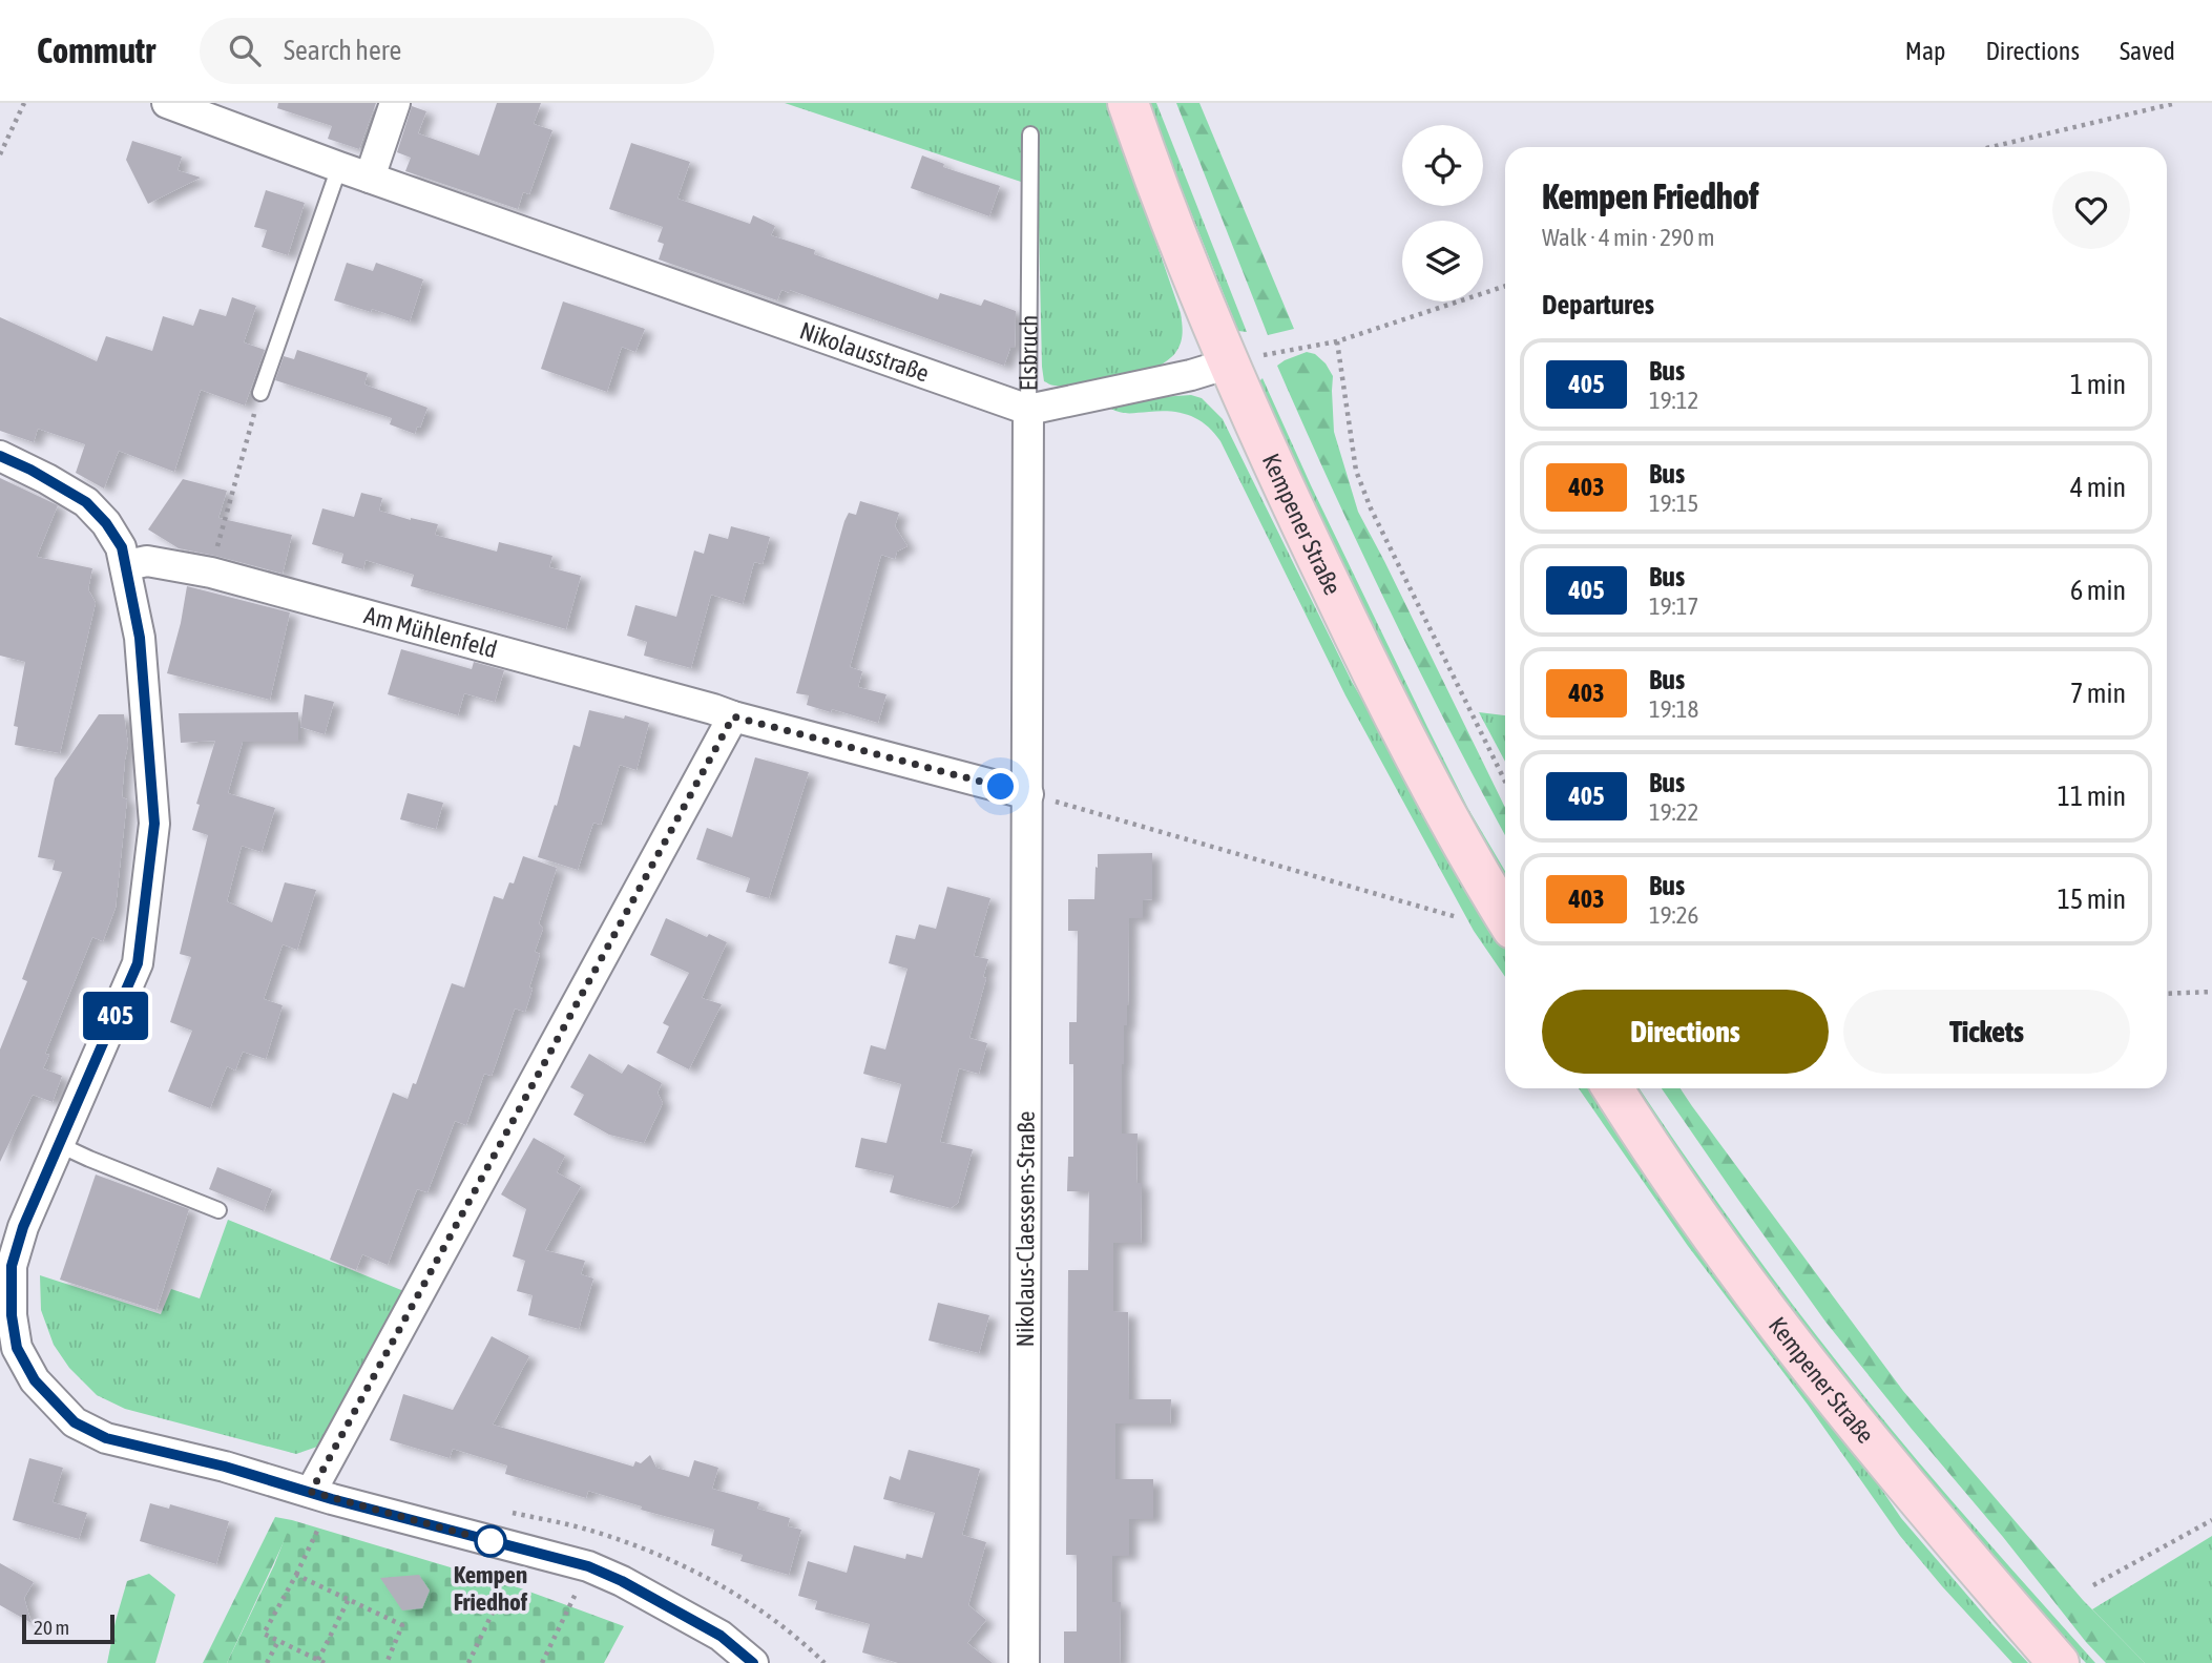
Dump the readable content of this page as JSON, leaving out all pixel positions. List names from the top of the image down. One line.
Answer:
{"streets":{"main road":["Kempener Straße"],"street":["Nikolausstraße","Elsbruch","Am Mühlenfeld","Nikolaus-Claessens-Straße"]},"crossings":[["Nikolausstraße","Elsbruch"],["Elsbruch","Kempener Straße"],["Am Mühlenfeld","Nikolaus-Claessens-Straße"]],"places":["Kempen Friedhof"],"lines":["bus line 405"],"scale_bar":"20 m","page":{"header":"Commutr","search":"Search here","nav":["Map","Directions","Saved"],"on_map":"405","heading":[["Kempen Friedhof","Walk · 4 min · 290 m"],"Departures"],"list":[{"mark":"405","name":"Bus","note":"19:12","value":"1 min"},{"mark":"403","name":"Bus","note":"19:15","value":"4 min"},{"mark":"405","name":"Bus","note":"19:17","value":"6 min"},{"mark":"403","name":"Bus","note":"19:18","value":"7 min"},{"mark":"405","name":"Bus","note":"19:22","value":"11 min"},{"mark":"403","name":"Bus","note":"19:26","value":"15 min"}],"buttons":["Directions","Tickets"],"scale":"20 m"}}
